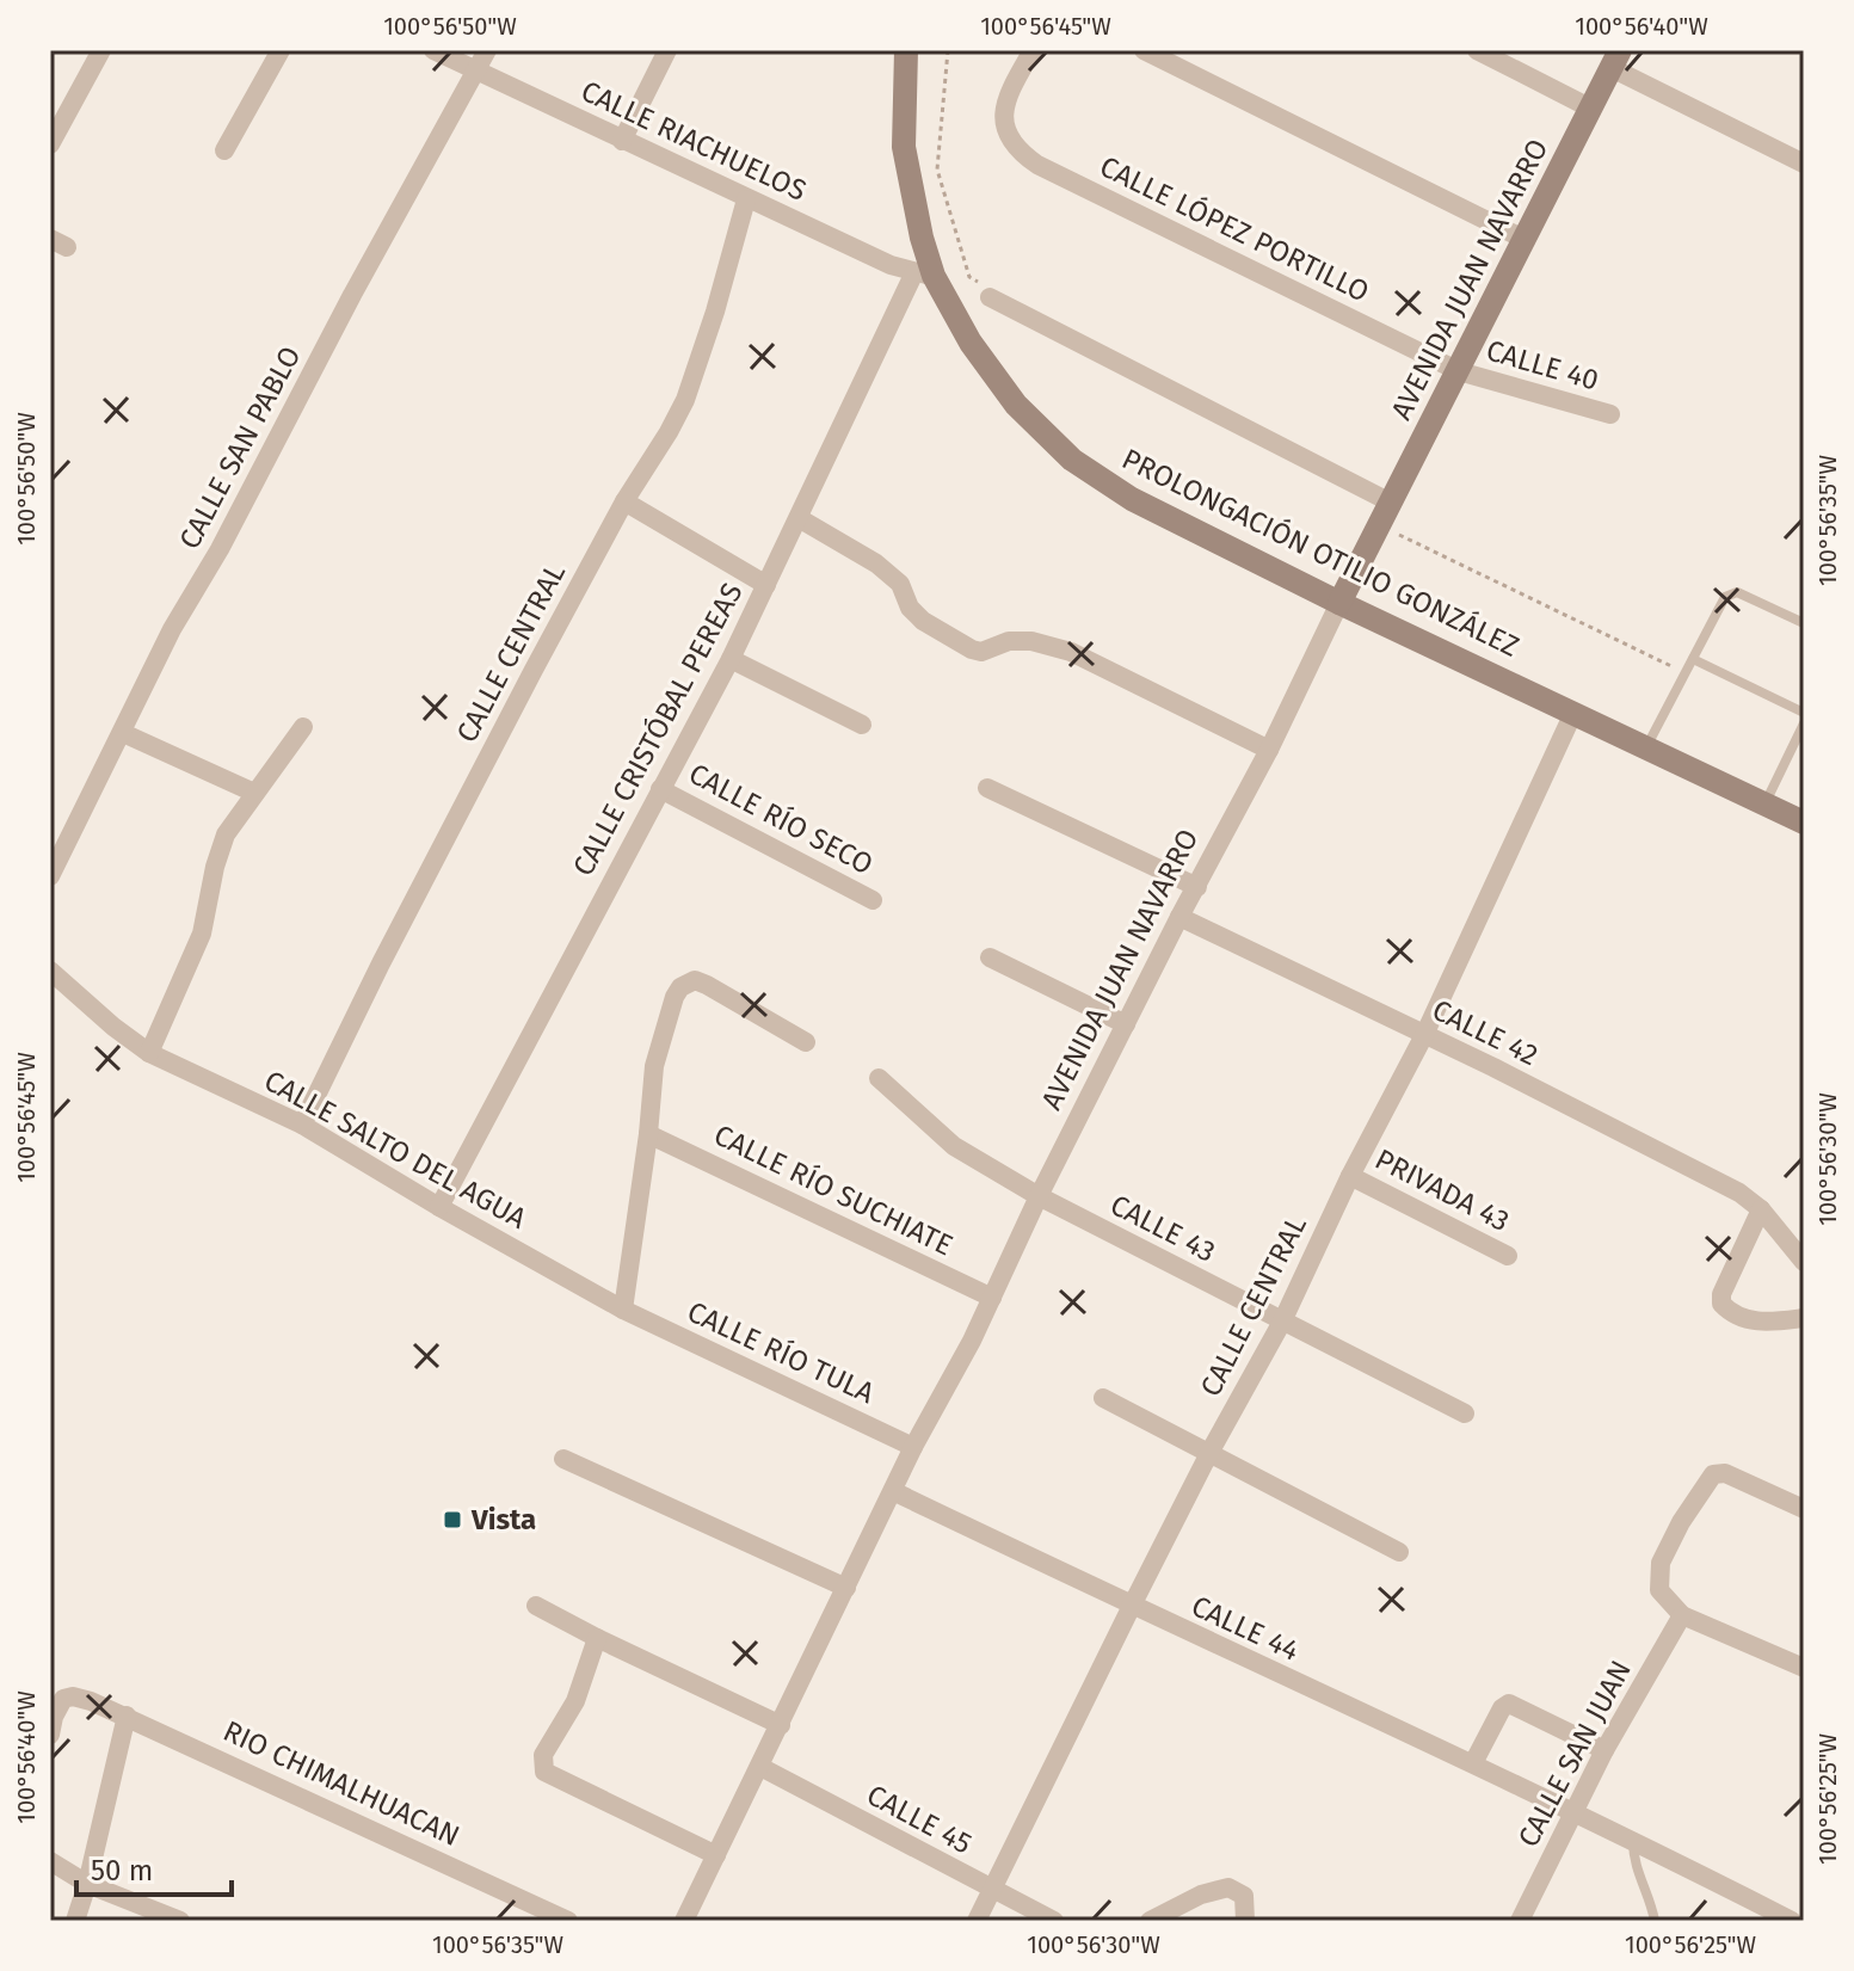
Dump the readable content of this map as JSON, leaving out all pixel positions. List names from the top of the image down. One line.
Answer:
{"streets":{"main road":["AVENIDA JUAN NAVARRO","PROLONGACIÓN OTILIO GONZÁLEZ"],"street":["CALLE RIACHUELOS","CALLE LÓPEZ PORTILLO","CALLE 40","CALLE SAN PABLO","CALLE CENTRAL","CALLE CRISTÓBAL PEREAS","CALLE RÍO SECO","CALLE 42","CALLE SALTO DEL AGUA","CALLE RÍO SUCHIATE","PRIVADA 43","CALLE 43","CALLE RÍO TULA","CALLE 44","CALLE SAN JUAN","RIO CHIMALHUACAN","CALLE 45"]},"crossings":[["CALLE RIACHUELOS","CALLE SAN PABLO"],["CALLE RIACHUELOS","PROLONGACIÓN OTILIO GONZÁLEZ"],["CALLE RIACHUELOS","CALLE CENTRAL"],["CALLE RIACHUELOS","CALLE CRISTÓBAL PEREAS"],["CALLE LÓPEZ PORTILLO","AVENIDA JUAN NAVARRO"],["CALLE LÓPEZ PORTILLO","CALLE 40"],["AVENIDA JUAN NAVARRO","CALLE 40"],["AVENIDA JUAN NAVARRO","PROLONGACIÓN OTILIO GONZÁLEZ"],["AVENIDA JUAN NAVARRO","CALLE 42"],["AVENIDA JUAN NAVARRO","CALLE RÍO SUCHIATE"],["AVENIDA JUAN NAVARRO","CALLE 43"],["AVENIDA JUAN NAVARRO","CALLE RÍO TULA"],["AVENIDA JUAN NAVARRO","CALLE 44"],["AVENIDA JUAN NAVARRO","CALLE 45"],["PROLONGACIÓN OTILIO GONZÁLEZ","CALLE CENTRAL"],["PROLONGACIÓN OTILIO GONZÁLEZ","CALLE CRISTÓBAL PEREAS"],["CALLE CENTRAL","CALLE 42"],["CALLE CENTRAL","CALLE SALTO DEL AGUA"],["CALLE CENTRAL","PRIVADA 43"],["CALLE CENTRAL","CALLE 43"],["CALLE CENTRAL","CALLE 44"],["CALLE CENTRAL","CALLE 45"],["CALLE CRISTÓBAL PEREAS","CALLE RÍO SECO"],["CALLE CRISTÓBAL PEREAS","CALLE SALTO DEL AGUA"],["CALLE SALTO DEL AGUA","CALLE RÍO TULA"],["CALLE 44","CALLE SAN JUAN"]],"places":{"transit":["Vista"]},"scale_bar":"50 m","coordinates":["100°56'50\"W","100°56'45\"W","100°56'40\"W","100°56'35\"W","100°56'30\"W","100°56'25\"W"]}
